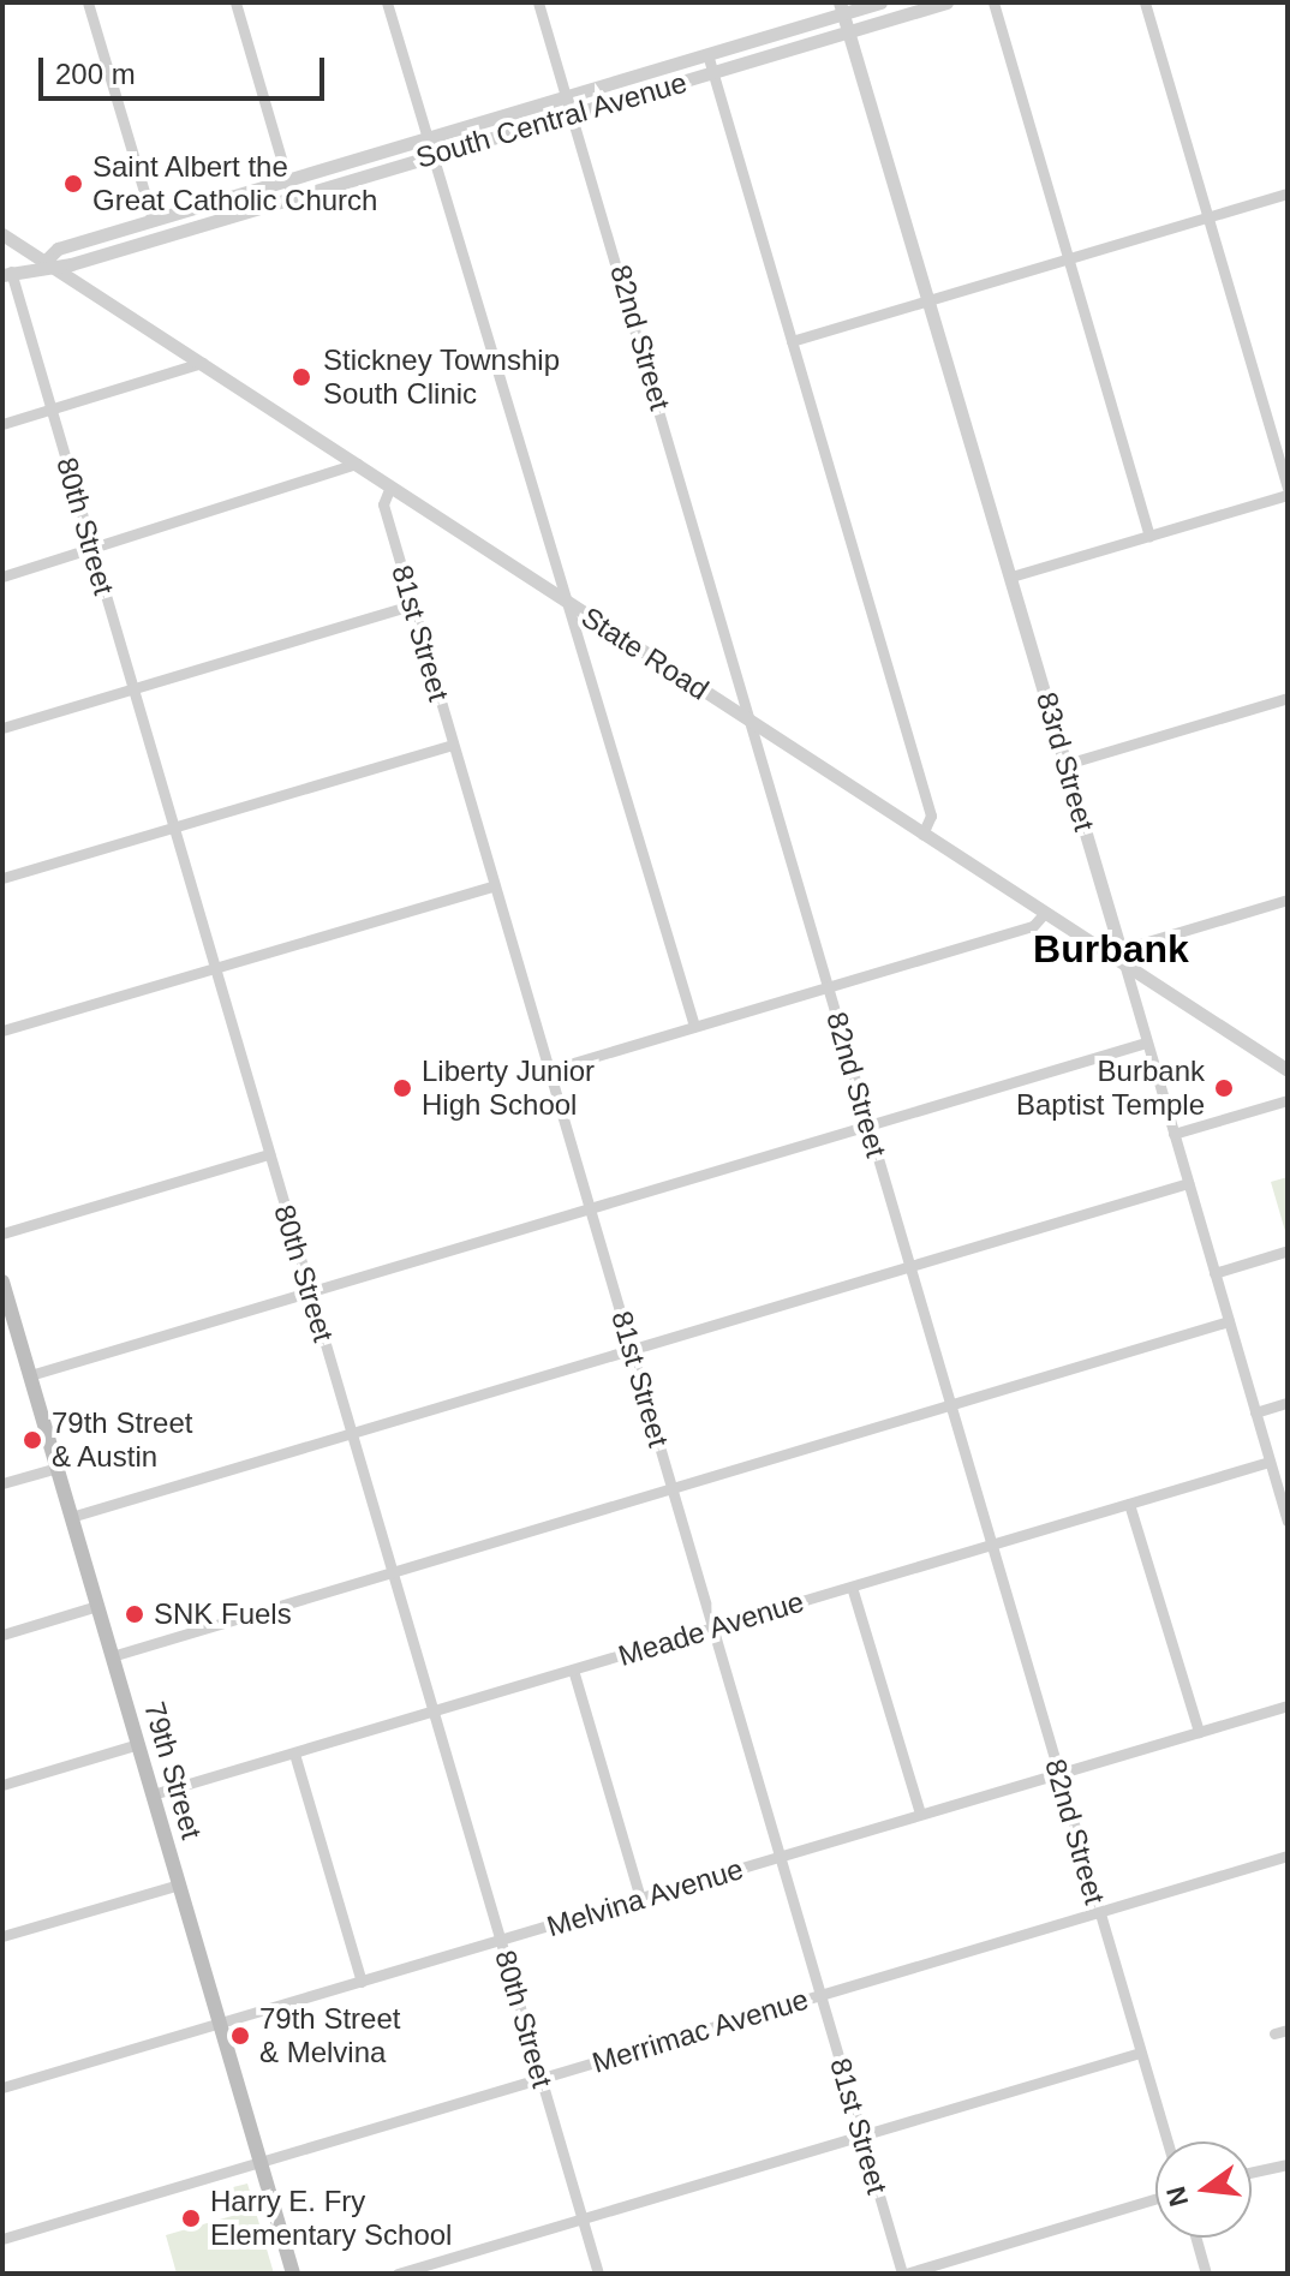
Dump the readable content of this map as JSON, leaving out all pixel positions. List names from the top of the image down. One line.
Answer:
{"streets":{"main road":["79th Street"],"street":["South Central Avenue","82nd Street","80th Street","81st Street","State Road","83rd Street","Meade Avenue","Melvina Avenue","Merrimac Avenue"]},"crossings":[["South Central Avenue","82nd Street"],["South Central Avenue","80th Street"],["South Central Avenue","State Road"],["South Central Avenue","83rd Street"],["82nd Street","State Road"],["82nd Street","Meade Avenue"],["82nd Street","Melvina Avenue"],["82nd Street","Merrimac Avenue"],["80th Street","Meade Avenue"],["80th Street","Melvina Avenue"],["80th Street","Merrimac Avenue"],["81st Street","State Road"],["81st Street","Meade Avenue"],["81st Street","Melvina Avenue"],["81st Street","Merrimac Avenue"],["State Road","83rd Street"],["83rd Street","Meade Avenue"],["Meade Avenue","79th Street"],["79th Street","Melvina Avenue"],["79th Street","Merrimac Avenue"]],"districts":["Burbank"],"places":["Saint Albert the Great Catholic Church","Stickney Township South Clinic","Liberty Junior High School","Burbank Baptist Temple","79th Street & Austin","SNK Fuels","79th Street & Melvina","Harry E. Fry Elementary School"],"scale_bar":"200 m","north":"left"}
